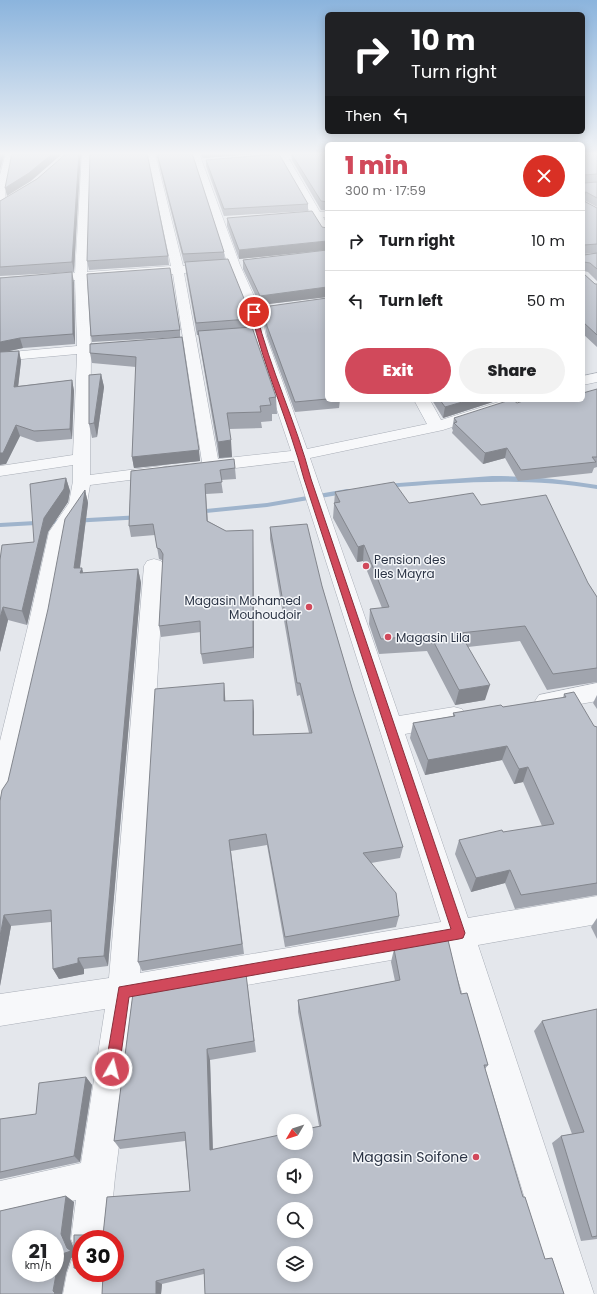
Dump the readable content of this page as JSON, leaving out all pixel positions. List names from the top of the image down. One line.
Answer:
{"places":["Pension des Iles Mayra","Magasin Mohamed Mouhoudoir","Magasin Lila","Magasin Soifone"],"north":"bottom left","page":{"turn":["10 m","Turn right"],"then":"Then","heading":["1 min","300 m · 17:59"],"list":[{"name":"Turn right","value":"10 m"},{"name":"Turn left","value":"50 m"}],"buttons":["Exit","Share"],"speed":"21 km/h","limit":"30"}}
